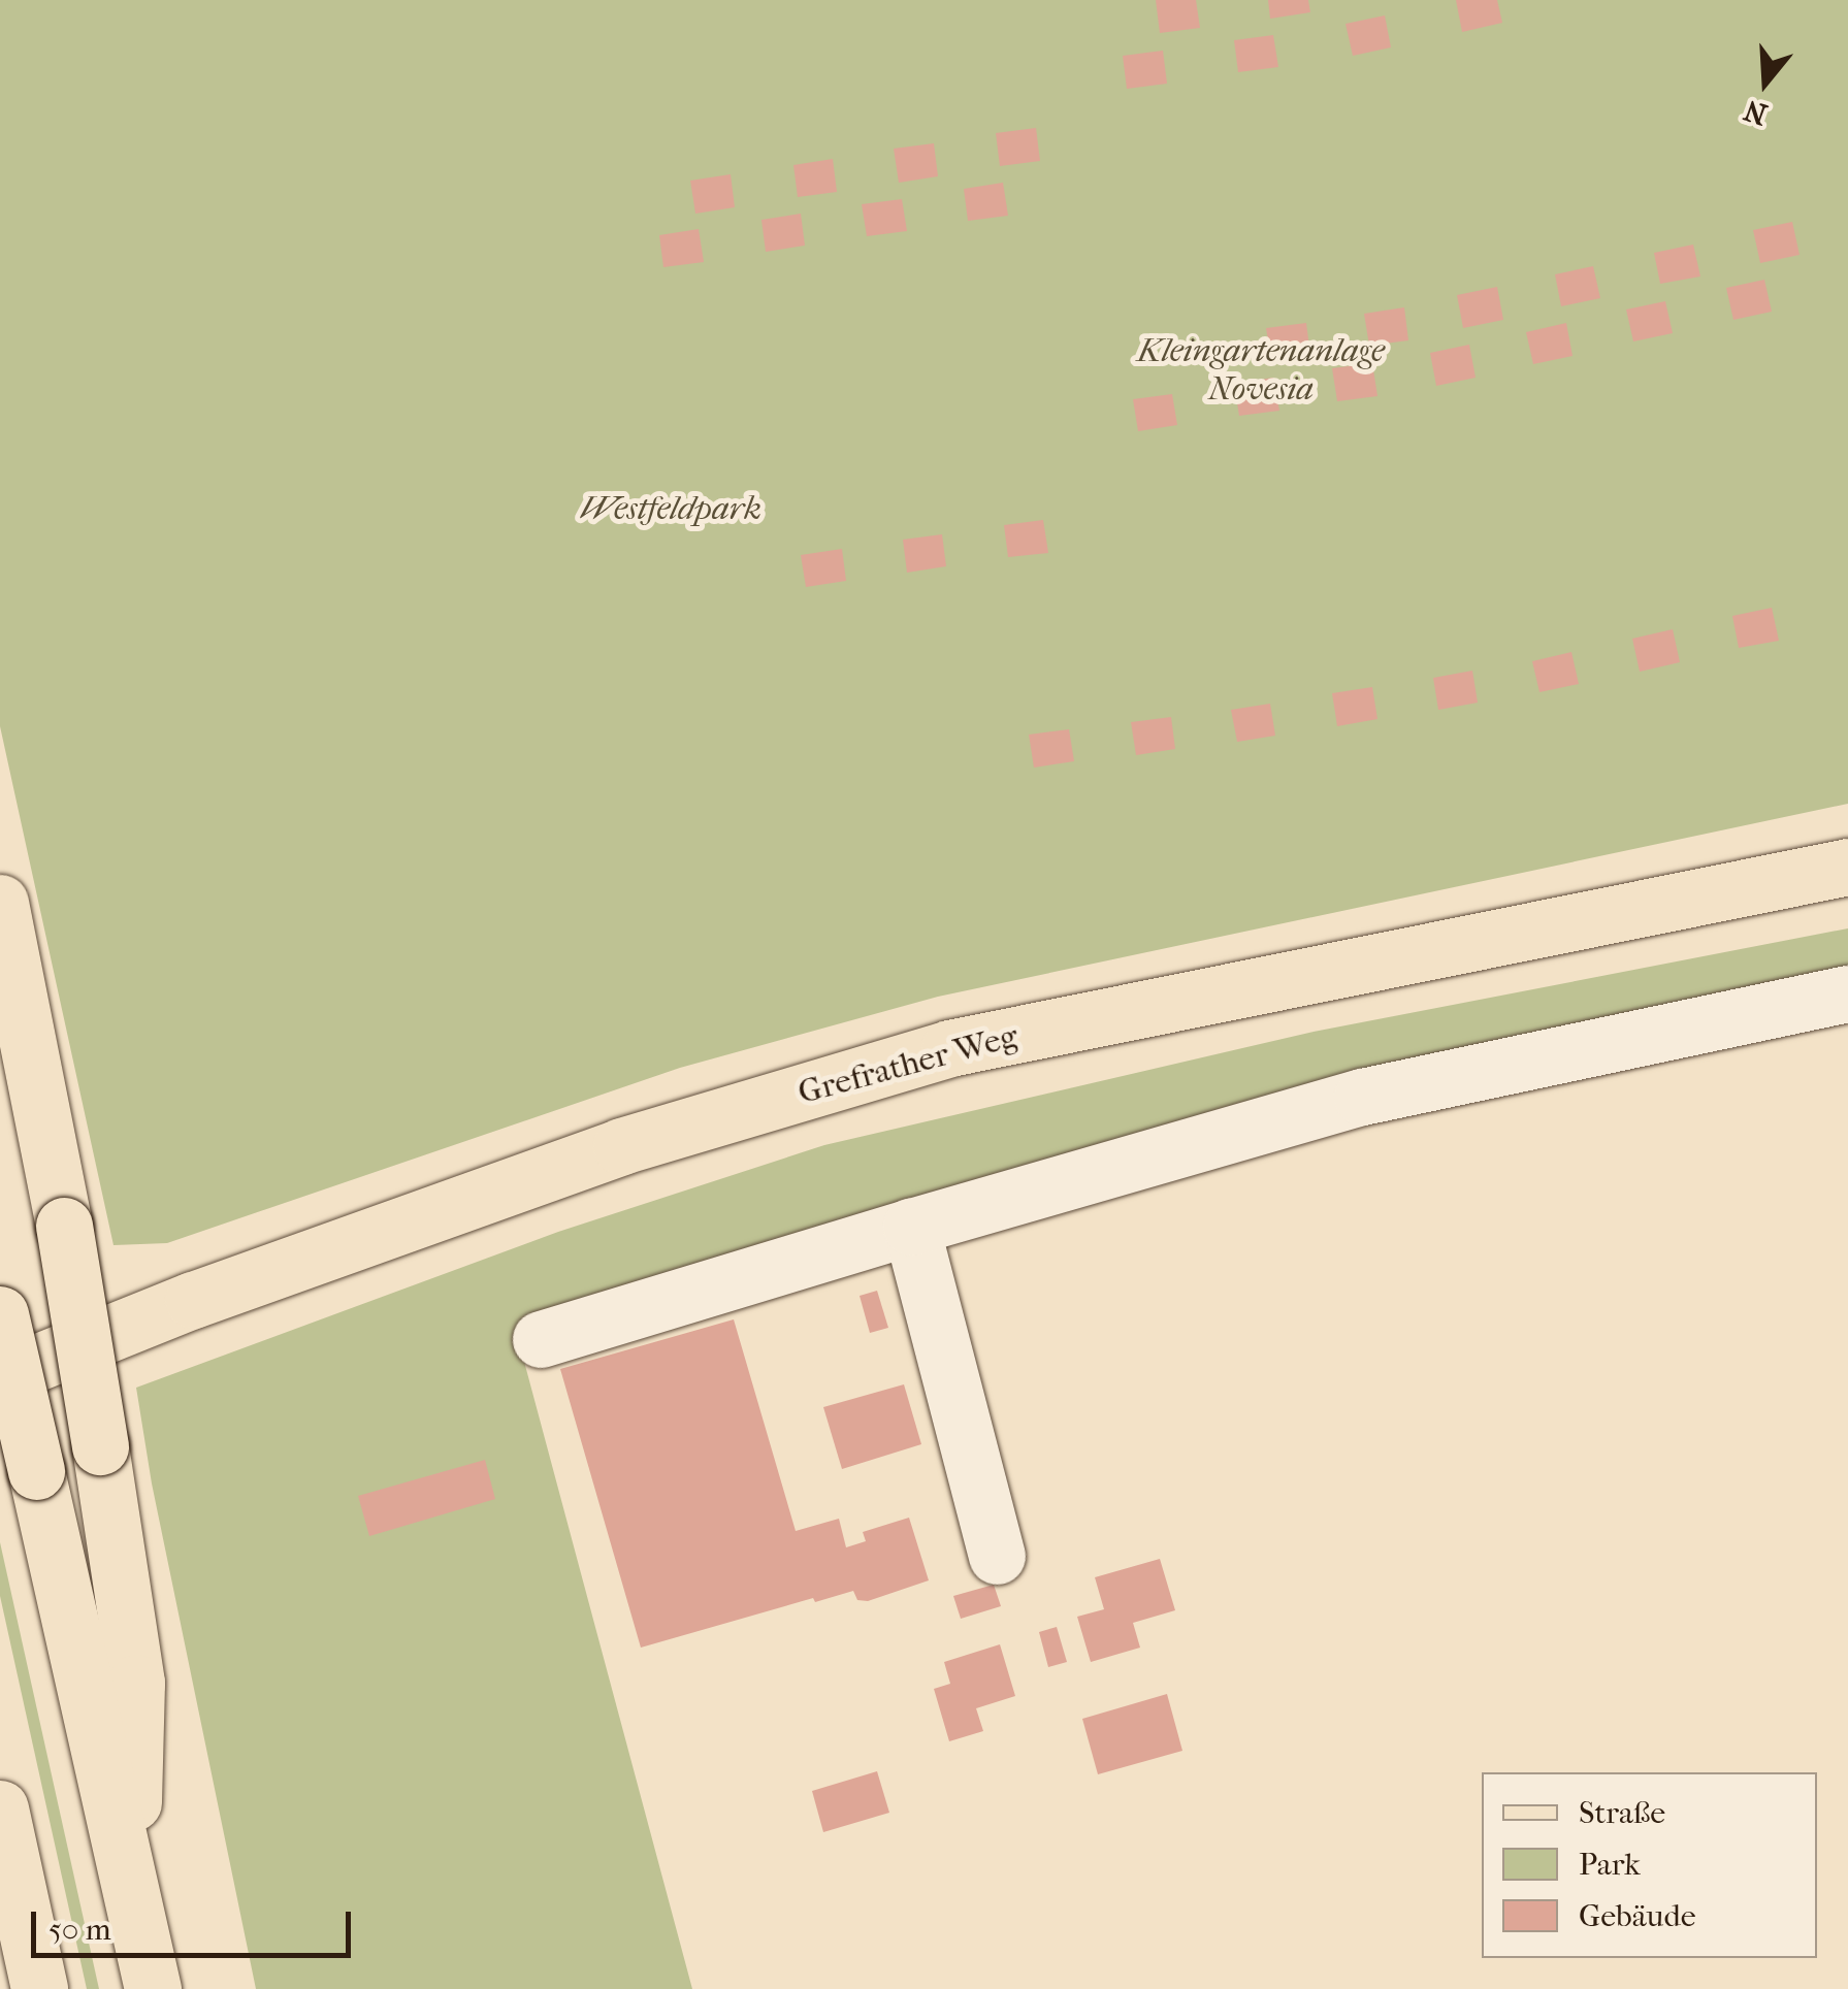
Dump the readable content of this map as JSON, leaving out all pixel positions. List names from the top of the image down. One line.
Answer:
{"streets":{"main road":["Grefrather Weg"]},"parks":["Kleingartenanlage Novesia","Westfeldpark"],"legend":["Straße","Park","Gebäude"],"scale_bar":"50 m","north":"bottom"}
